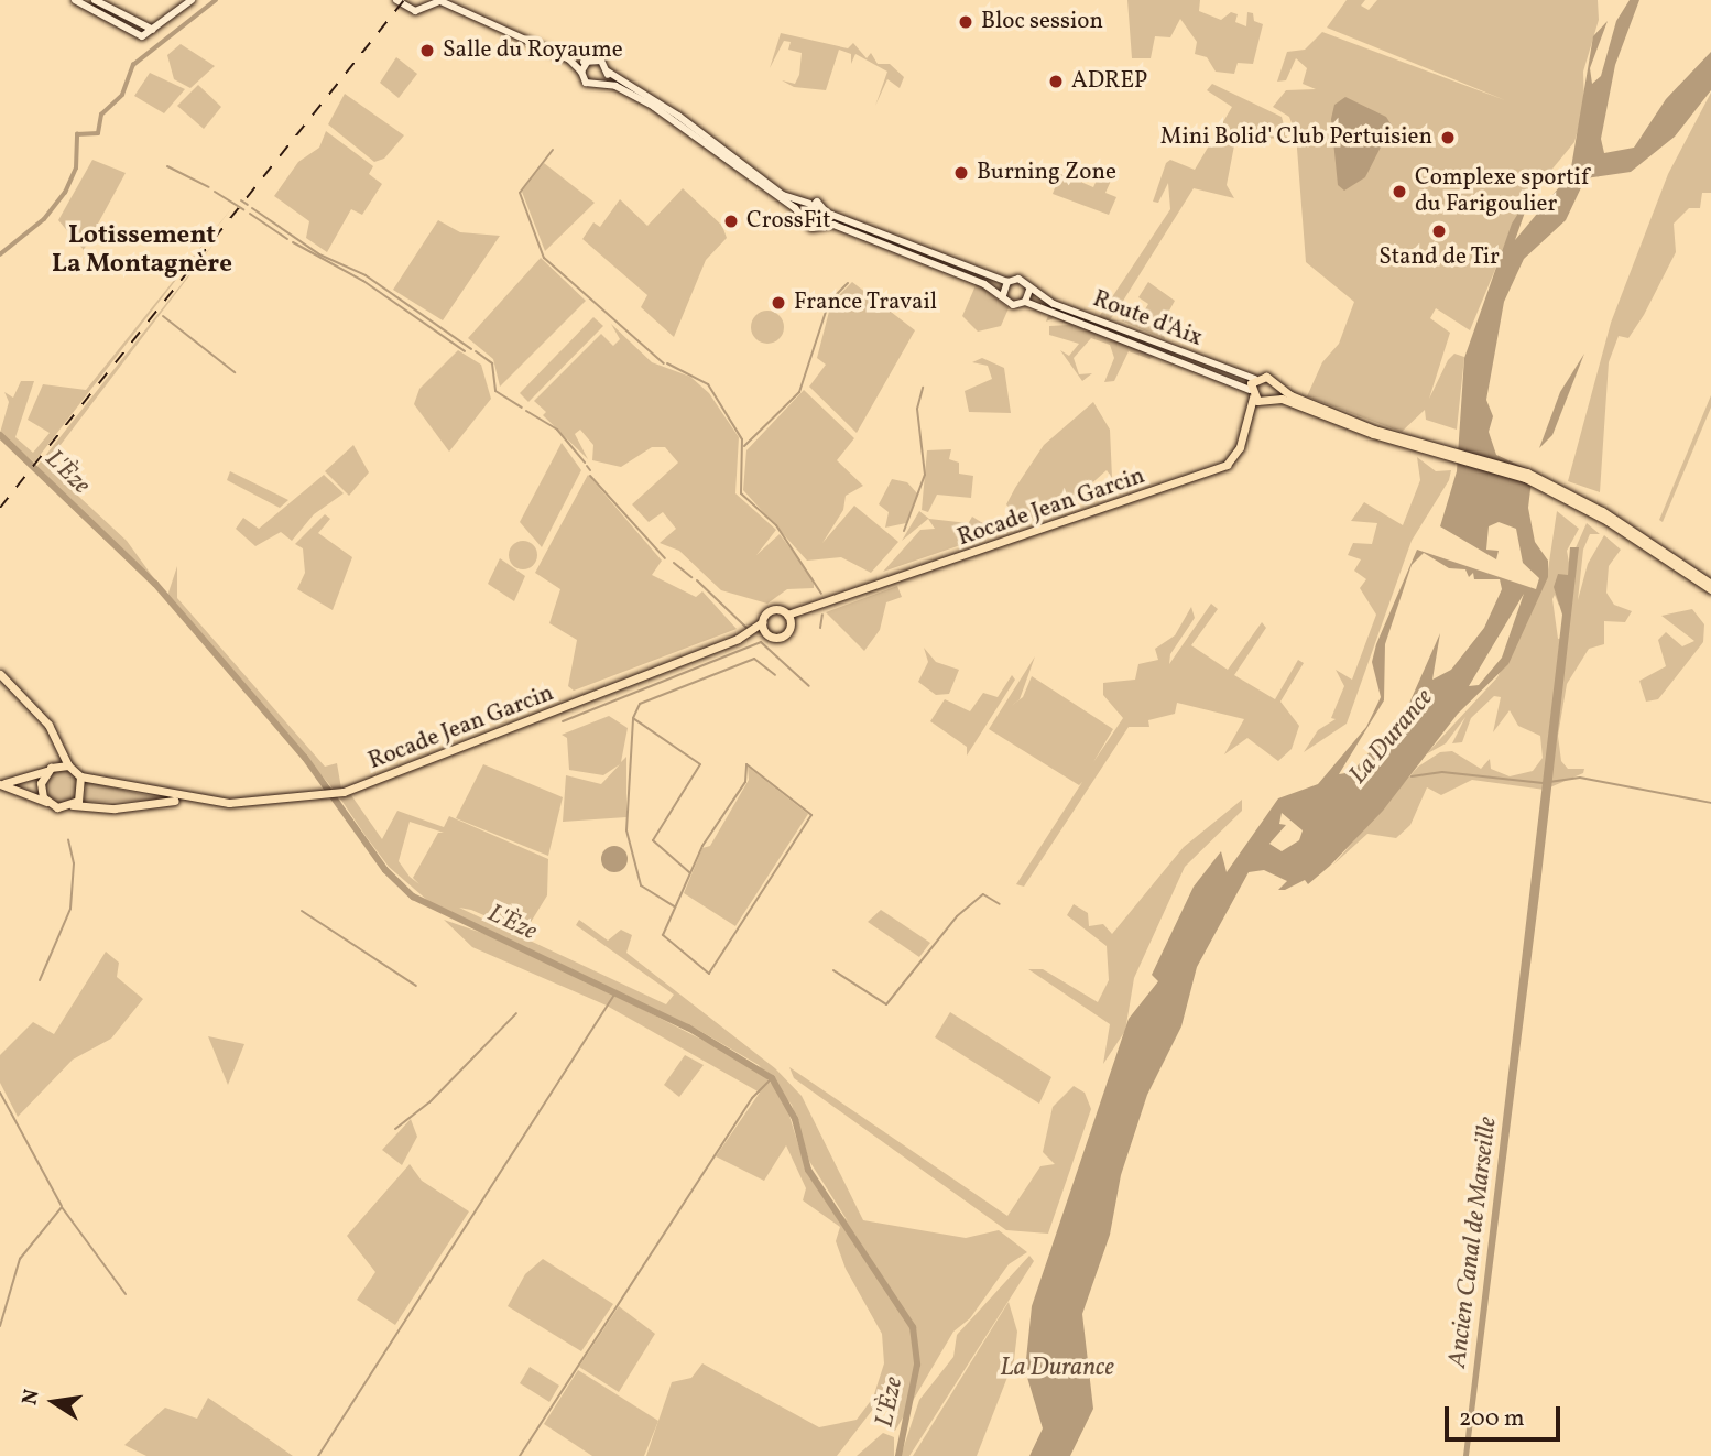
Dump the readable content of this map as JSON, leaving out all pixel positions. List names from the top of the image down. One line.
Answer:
{"streets":{"main road":["Route d'Aix","Rocade Jean Garcin"]},"crossings":[["Route d'Aix","Rocade Jean Garcin"]],"districts":["Lotissement La Montagnère"],"water":["L'Èze","La Durance","Ancien Canal de Marseille"],"places":["Bloc session","Salle du Royaume","ADREP","Mini Bolid' Club Pertuisien","Burning Zone","Complexe sportif du Farigoulier","CrossFit","Stand de Tir","France Travail"],"scale_bar":"200 m","north":"left"}
